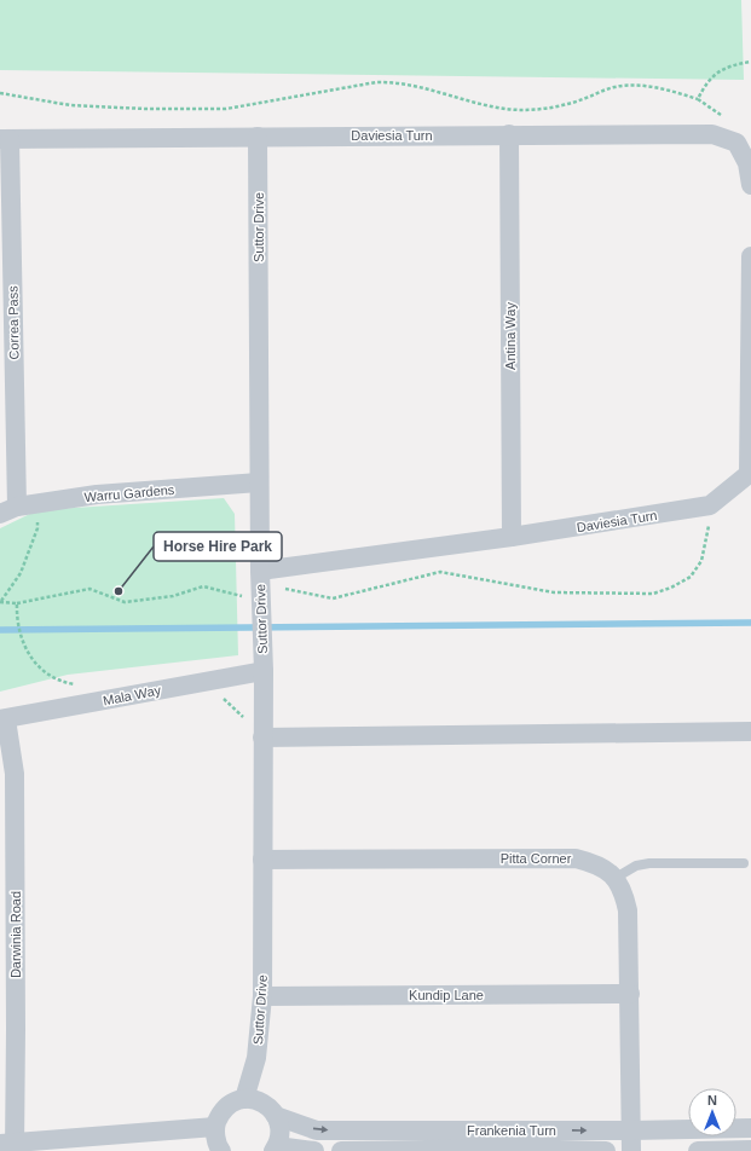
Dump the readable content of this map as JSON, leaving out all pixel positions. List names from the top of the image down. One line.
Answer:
{"streets":{"street":["Daviesia Turn","Suttor Drive","Correa Pass","Antina Way","Warru Gardens","Mala Way","Pitta Corner","Darwinia Road","Kundip Lane","Frankenia Turn"]},"crossings":[["Daviesia Turn","Suttor Drive"],["Daviesia Turn","Correa Pass"],["Daviesia Turn","Antina Way"],["Suttor Drive","Warru Gardens"],["Suttor Drive","Mala Way"],["Suttor Drive","Pitta Corner"],["Suttor Drive","Kundip Lane"],["Suttor Drive","Frankenia Turn"],["Correa Pass","Warru Gardens"],["Mala Way","Darwinia Road"],["Pitta Corner","Kundip Lane"],["Pitta Corner","Frankenia Turn"]],"places":["Horse Hire Park"],"north":"top"}
